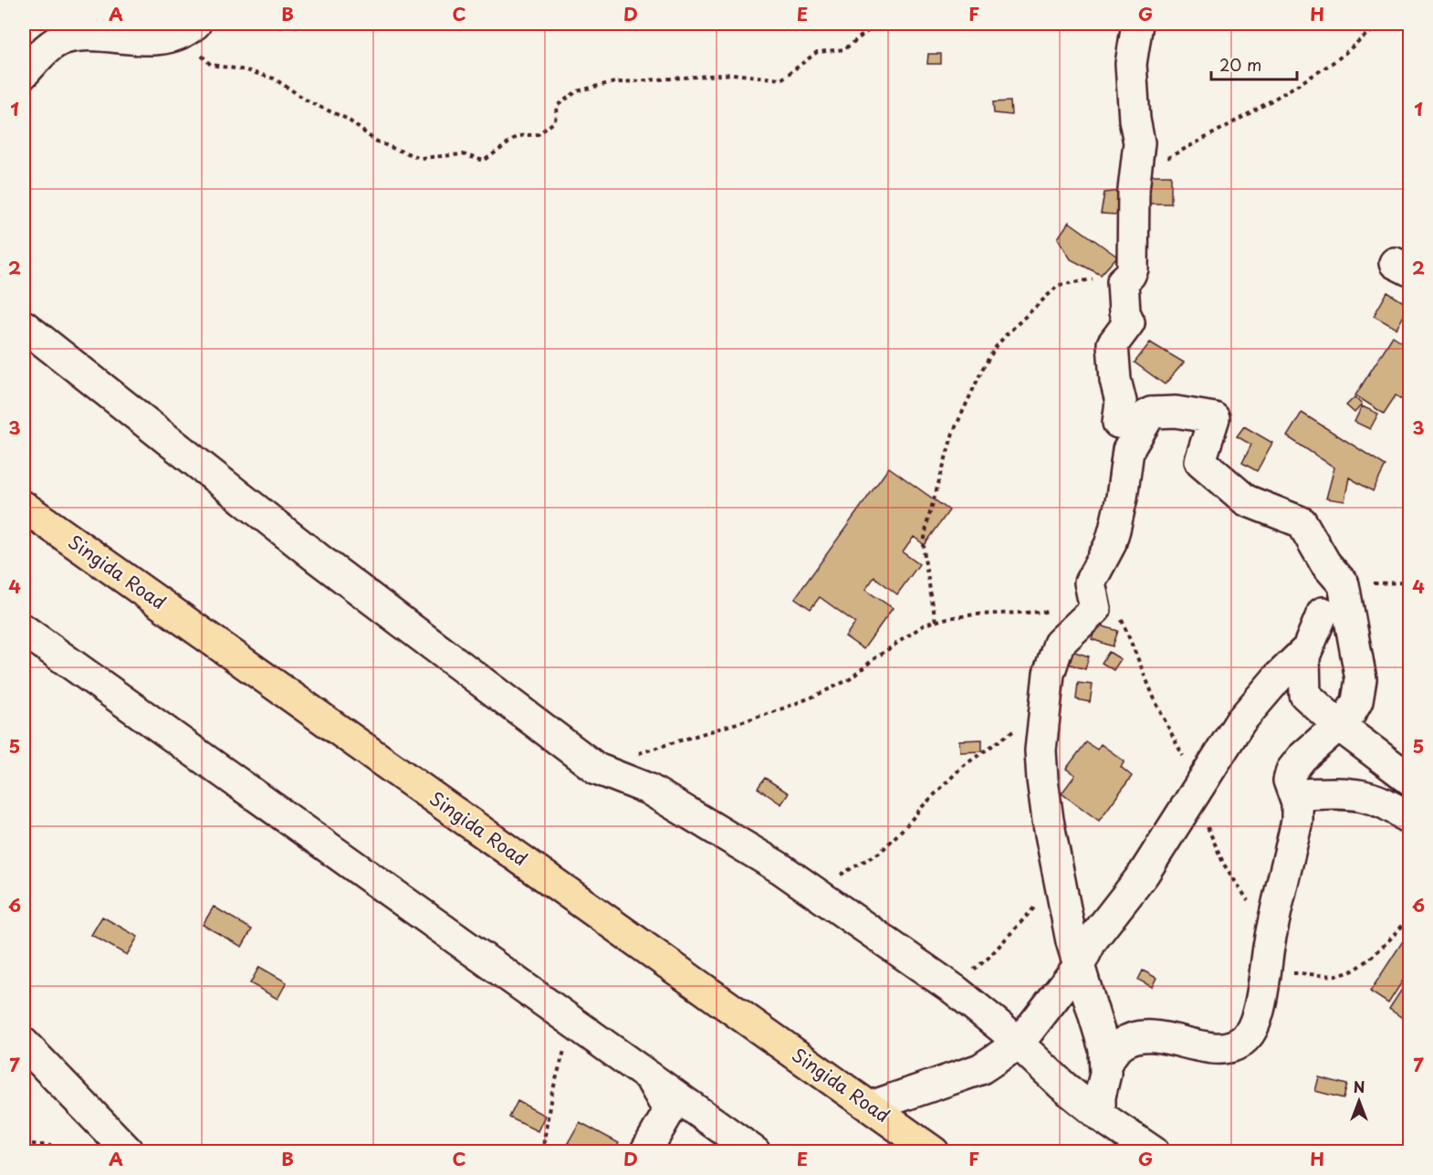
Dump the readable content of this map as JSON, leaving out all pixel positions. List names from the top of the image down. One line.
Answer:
{"streets":{"highway":["Singida Road"]},"scale_bar":"20 m","north":"top","grid":{"columns":["A","B","C","D","E","F","G","H"],"rows":["1","2","3","4","5","6","7"]}}
